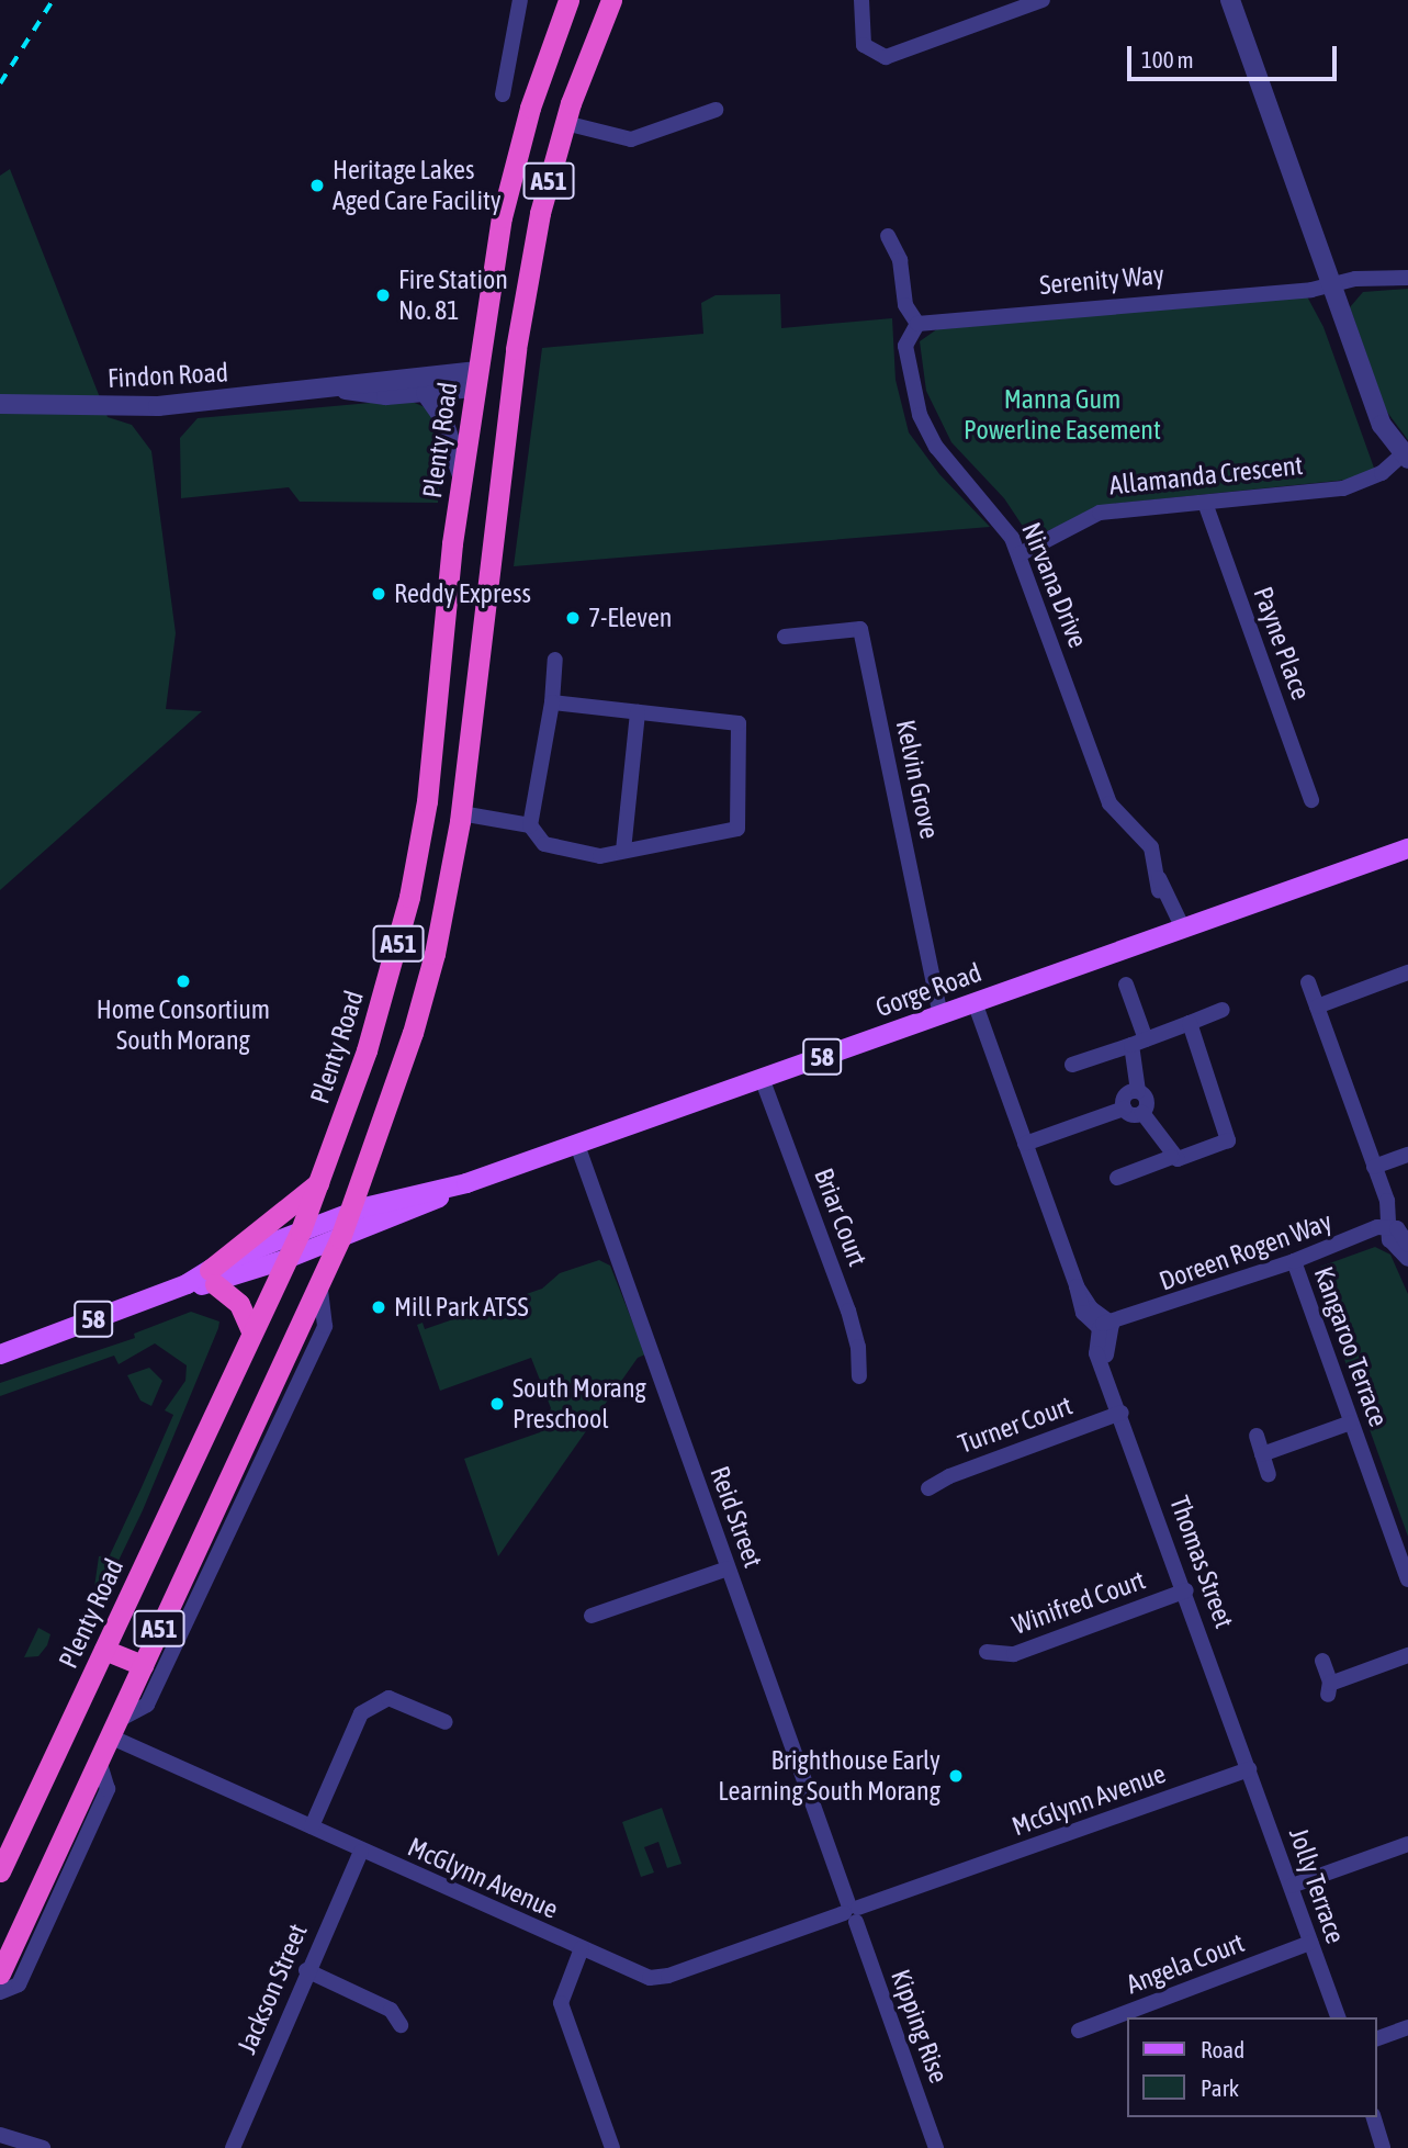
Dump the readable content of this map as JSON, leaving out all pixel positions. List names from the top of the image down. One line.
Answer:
{"streets":{"highway":["A51","Findon Road","Plenty Road"],"main road":["Gorge Road","58"],"street":["Serenity Way","Allamanda Crescent","Nirvana Drive","Payne Place","Kelvin Grove","Briar Court","Doreen Rogen Way","Kangaroo Terrace","Turner Court","Reid Street","Thomas Street","Winifred Court","McGlynn Avenue","Jolly Terrace","Angela Court","Jackson Street","Kipping Rise"]},"crossings":[["A51","Findon Road"],["A51","Gorge Road"],["A51","58"],["A51","McGlynn Avenue"],["Serenity Way","Allamanda Crescent"],["Serenity Way","Nirvana Drive"],["Findon Road","Plenty Road"],["Plenty Road","Gorge Road"],["Plenty Road","58"],["Allamanda Crescent","Nirvana Drive"],["Allamanda Crescent","Payne Place"],["Nirvana Drive","Gorge Road"],["Kelvin Grove","Gorge Road"],["Gorge Road","58"],["Gorge Road","Briar Court"],["Gorge Road","Reid Street"],["Doreen Rogen Way","Kangaroo Terrace"],["Doreen Rogen Way","Thomas Street"],["Turner Court","Thomas Street"],["Reid Street","McGlynn Avenue"],["Reid Street","Kipping Rise"],["Thomas Street","Winifred Court"],["Thomas Street","McGlynn Avenue"],["Thomas Street","Jolly Terrace"],["McGlynn Avenue","Jolly Terrace"],["McGlynn Avenue","Jackson Street"],["McGlynn Avenue","Kipping Rise"],["Jolly Terrace","Angela Court"]],"parks":["Manna Gum Powerline Easement"],"places":["Heritage Lakes Aged Care Facility","Fire Station No. 81","Reddy Express","7-Eleven","Home Consortium South Morang","Mill Park ATSS","South Morang Preschool","Brighthouse Early Learning South Morang"],"legend":["Road","Park"],"scale_bar":"100 m"}
